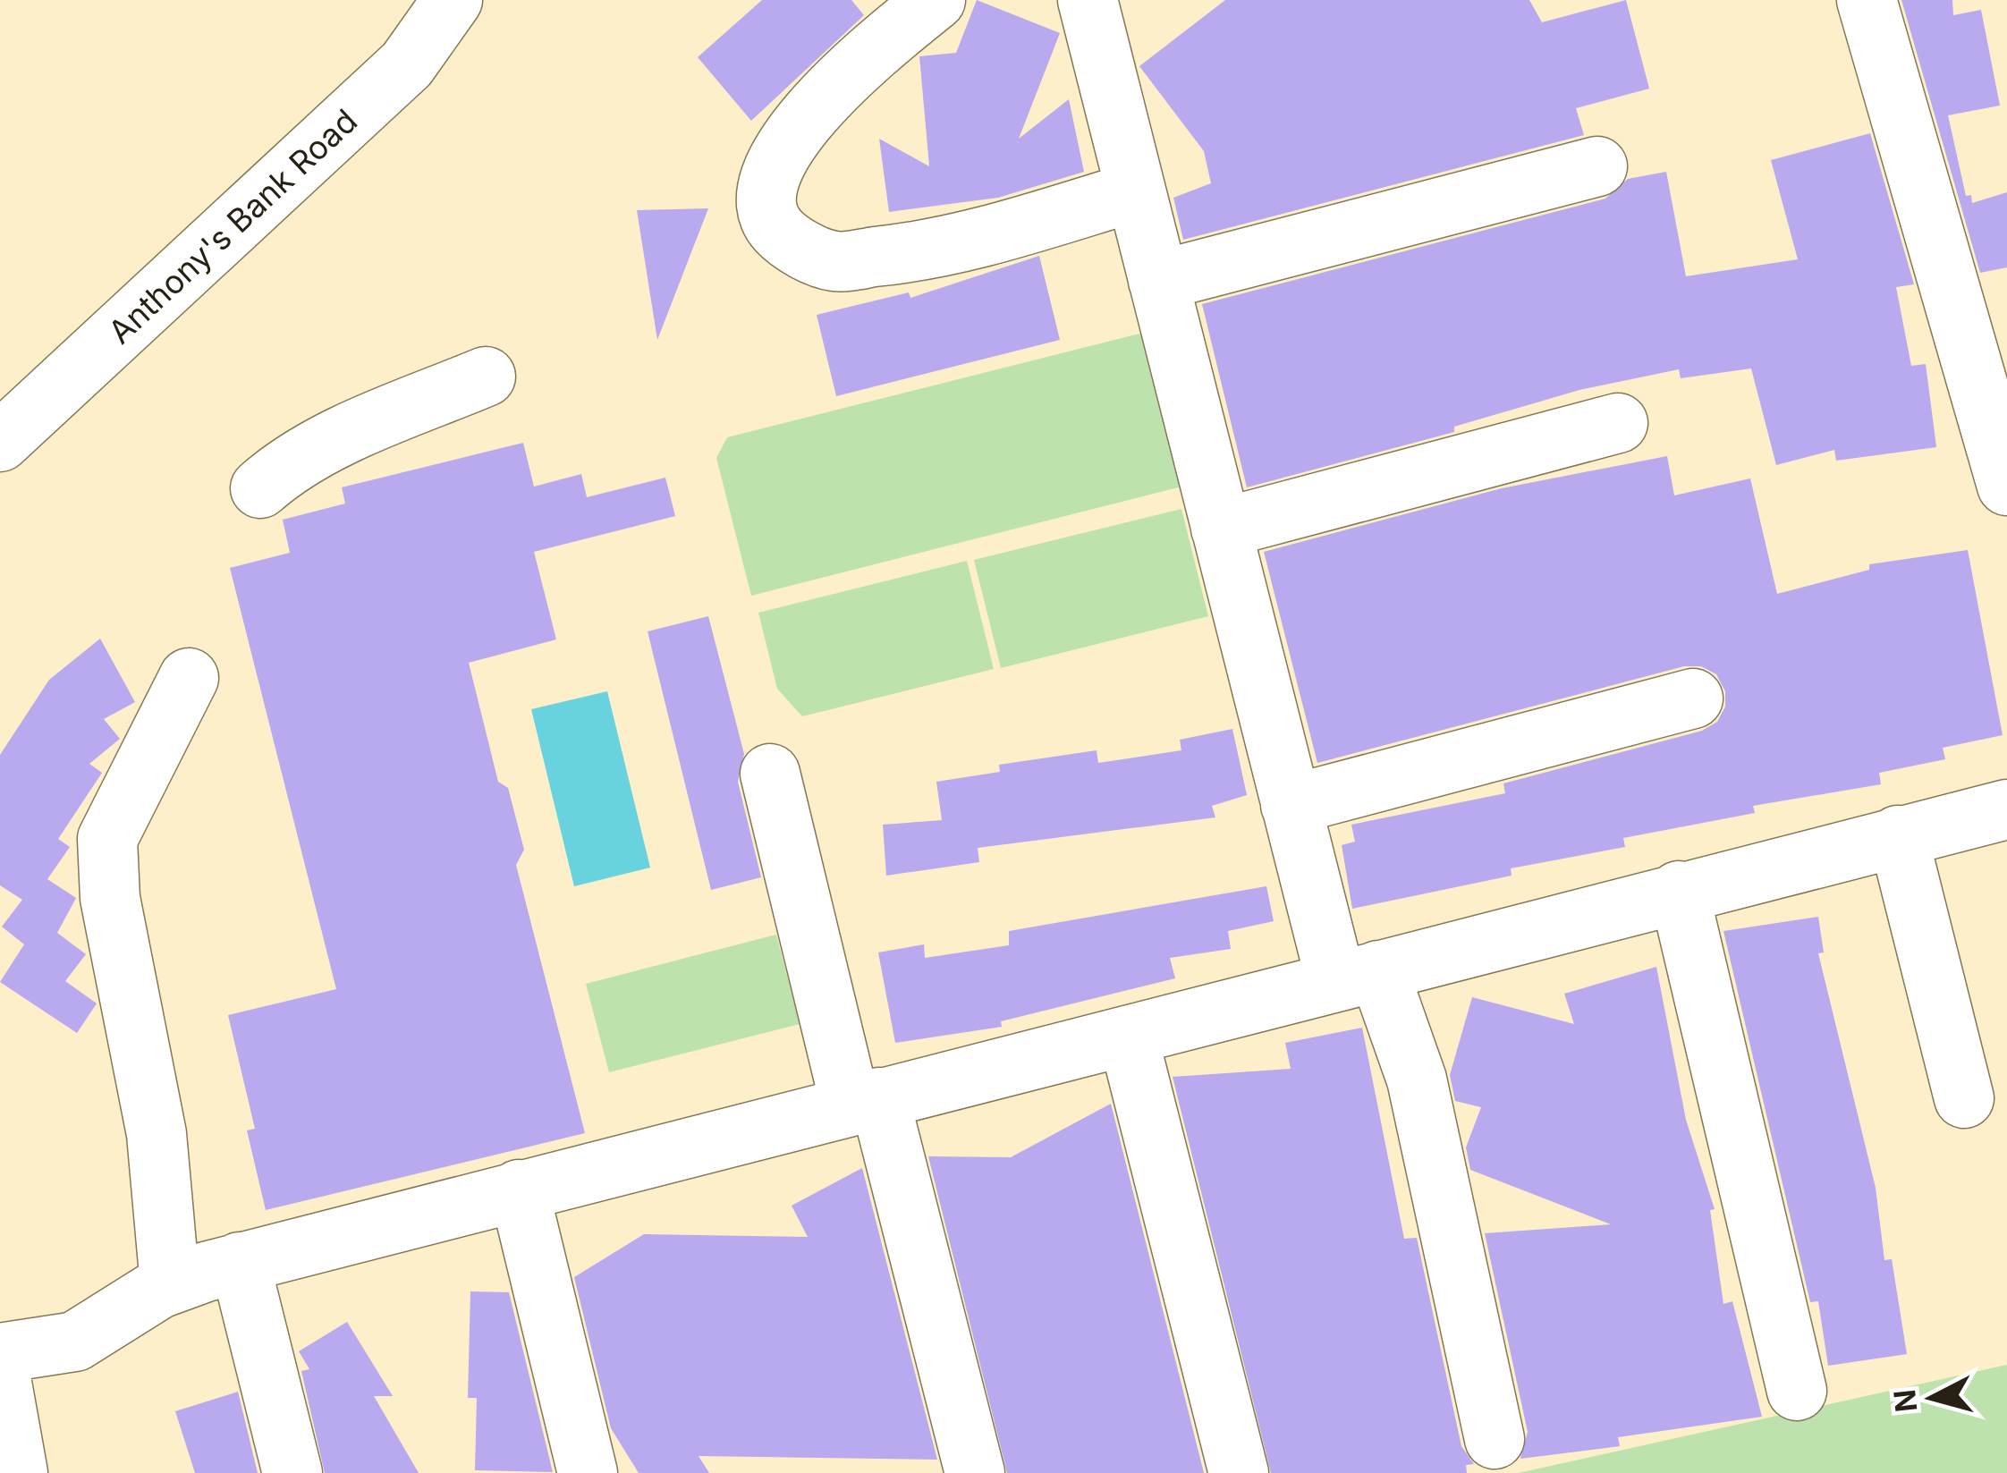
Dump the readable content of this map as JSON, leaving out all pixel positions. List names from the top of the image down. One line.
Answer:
{"streets":{"street":["Anthony's Bank Road"]},"north":"left"}
